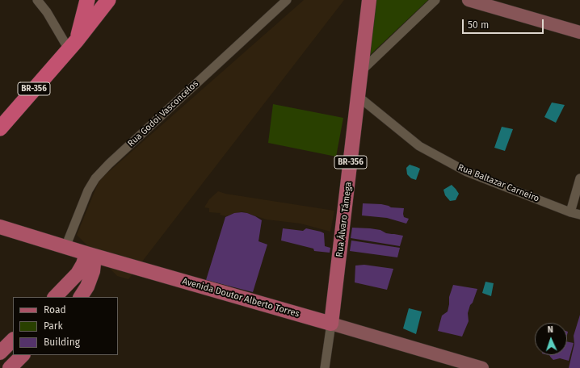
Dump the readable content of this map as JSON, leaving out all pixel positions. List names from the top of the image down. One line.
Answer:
{"streets":{"highway":["BR-356"],"main road":["Rua Álvaro Támega","Avenida Doutor Alberto Torres"],"street":["Rua Godoi Vasconcelos","Rua Baltazar Carneiro"]},"crossings":[["Rua Godoi Vasconcelos","Avenida Doutor Alberto Torres"],["Rua Baltazar Carneiro","Rua Álvaro Támega"],["Rua Álvaro Támega","Avenida Doutor Alberto Torres"]],"legend":["Road","Park","Building"],"scale_bar":"50 m","north":"top"}
